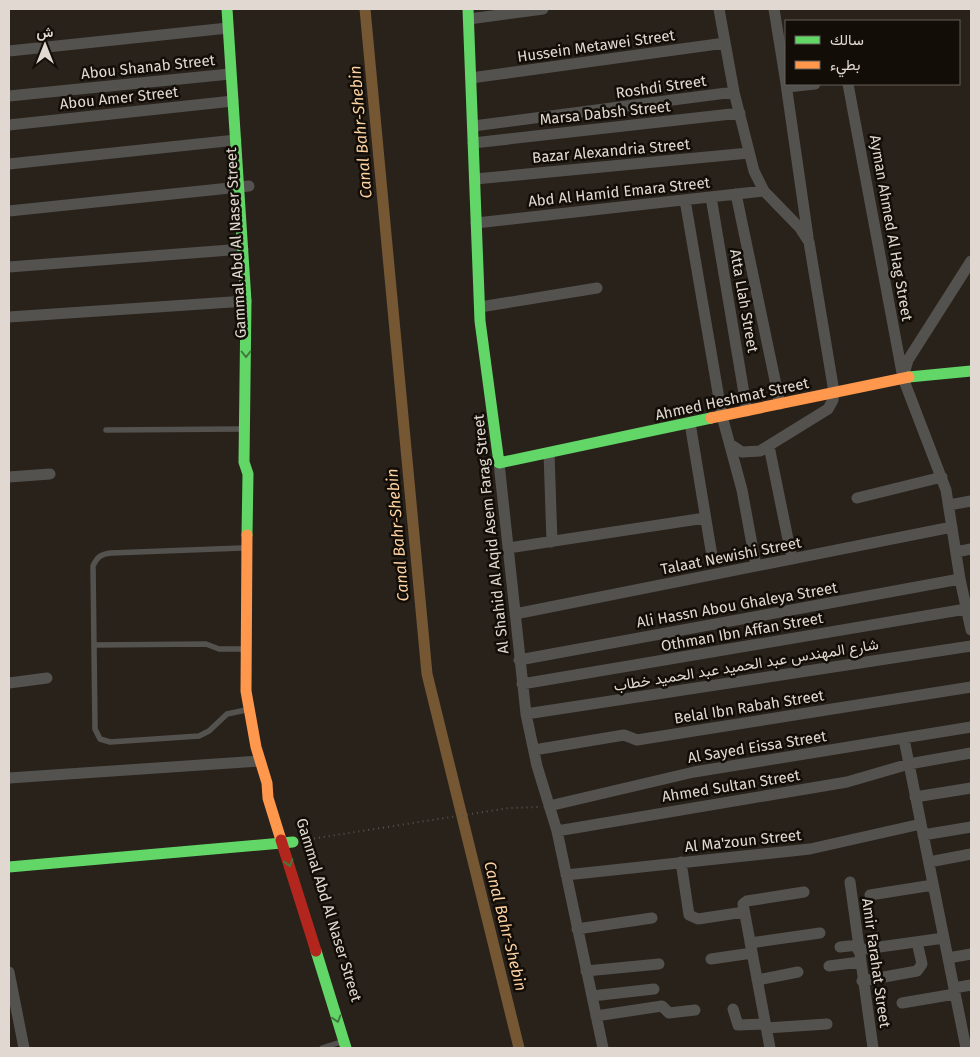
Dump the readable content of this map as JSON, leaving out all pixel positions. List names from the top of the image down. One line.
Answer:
{"streets":{"main road":["Gammal Abd Al Naser Street","Ahmed Heshmat Street","Al Shahid Al Aqid Asem Farag Street"],"street":["Hussein Metawei Street","Abou Shanab Street","Roshdi Street","Abou Amer Street","Marsa Dabsh Street","Bazar Alexandria Street","Abd Al Hamid Emara Street","Ayman Ahmed Al Hag Street","Atta Llah Street","Talaat Newishi Street","Ali Hassn Abou Ghaleya Street","Othman Ibn Affan Street","شارع المهندس عبد الحميد عبد الحميد خطاب","Belal Ibn Rabah Street","Al Sayed Eissa Street","Ahmed Sultan Street","Al Ma'zoun Street","Amir Farahat Street"]},"crossings":[["Hussein Metawei Street","Al Shahid Al Aqid Asem Farag Street"],["Abou Shanab Street","Gammal Abd Al Naser Street"],["Roshdi Street","Al Shahid Al Aqid Asem Farag Street"],["Abou Amer Street","Gammal Abd Al Naser Street"],["Marsa Dabsh Street","Al Shahid Al Aqid Asem Farag Street"],["Bazar Alexandria Street","Al Shahid Al Aqid Asem Farag Street"],["Abd Al Hamid Emara Street","Atta Llah Street"],["Abd Al Hamid Emara Street","Al Shahid Al Aqid Asem Farag Street"],["Ayman Ahmed Al Hag Street","Ahmed Heshmat Street"],["Ayman Ahmed Al Hag Street","Talaat Newishi Street"],["Ayman Ahmed Al Hag Street","Ali Hassn Abou Ghaleya Street"],["Ayman Ahmed Al Hag Street","Othman Ibn Affan Street"],["Atta Llah Street","Ahmed Heshmat Street"],["Ahmed Heshmat Street","Al Shahid Al Aqid Asem Farag Street"],["Al Shahid Al Aqid Asem Farag Street","Talaat Newishi Street"],["Al Shahid Al Aqid Asem Farag Street","Ali Hassn Abou Ghaleya Street"],["Al Shahid Al Aqid Asem Farag Street","Othman Ibn Affan Street"],["Al Shahid Al Aqid Asem Farag Street","شارع المهندس عبد الحميد عبد الحميد خطاب"],["Al Shahid Al Aqid Asem Farag Street","Belal Ibn Rabah Street"],["Al Shahid Al Aqid Asem Farag Street","Al Sayed Eissa Street"],["Al Shahid Al Aqid Asem Farag Street","Ahmed Sultan Street"],["Al Shahid Al Aqid Asem Farag Street","Al Ma'zoun Street"]],"water":["Canal Bahr-Shebin"],"legend":["سالك","بطيء"],"north":"top"}
